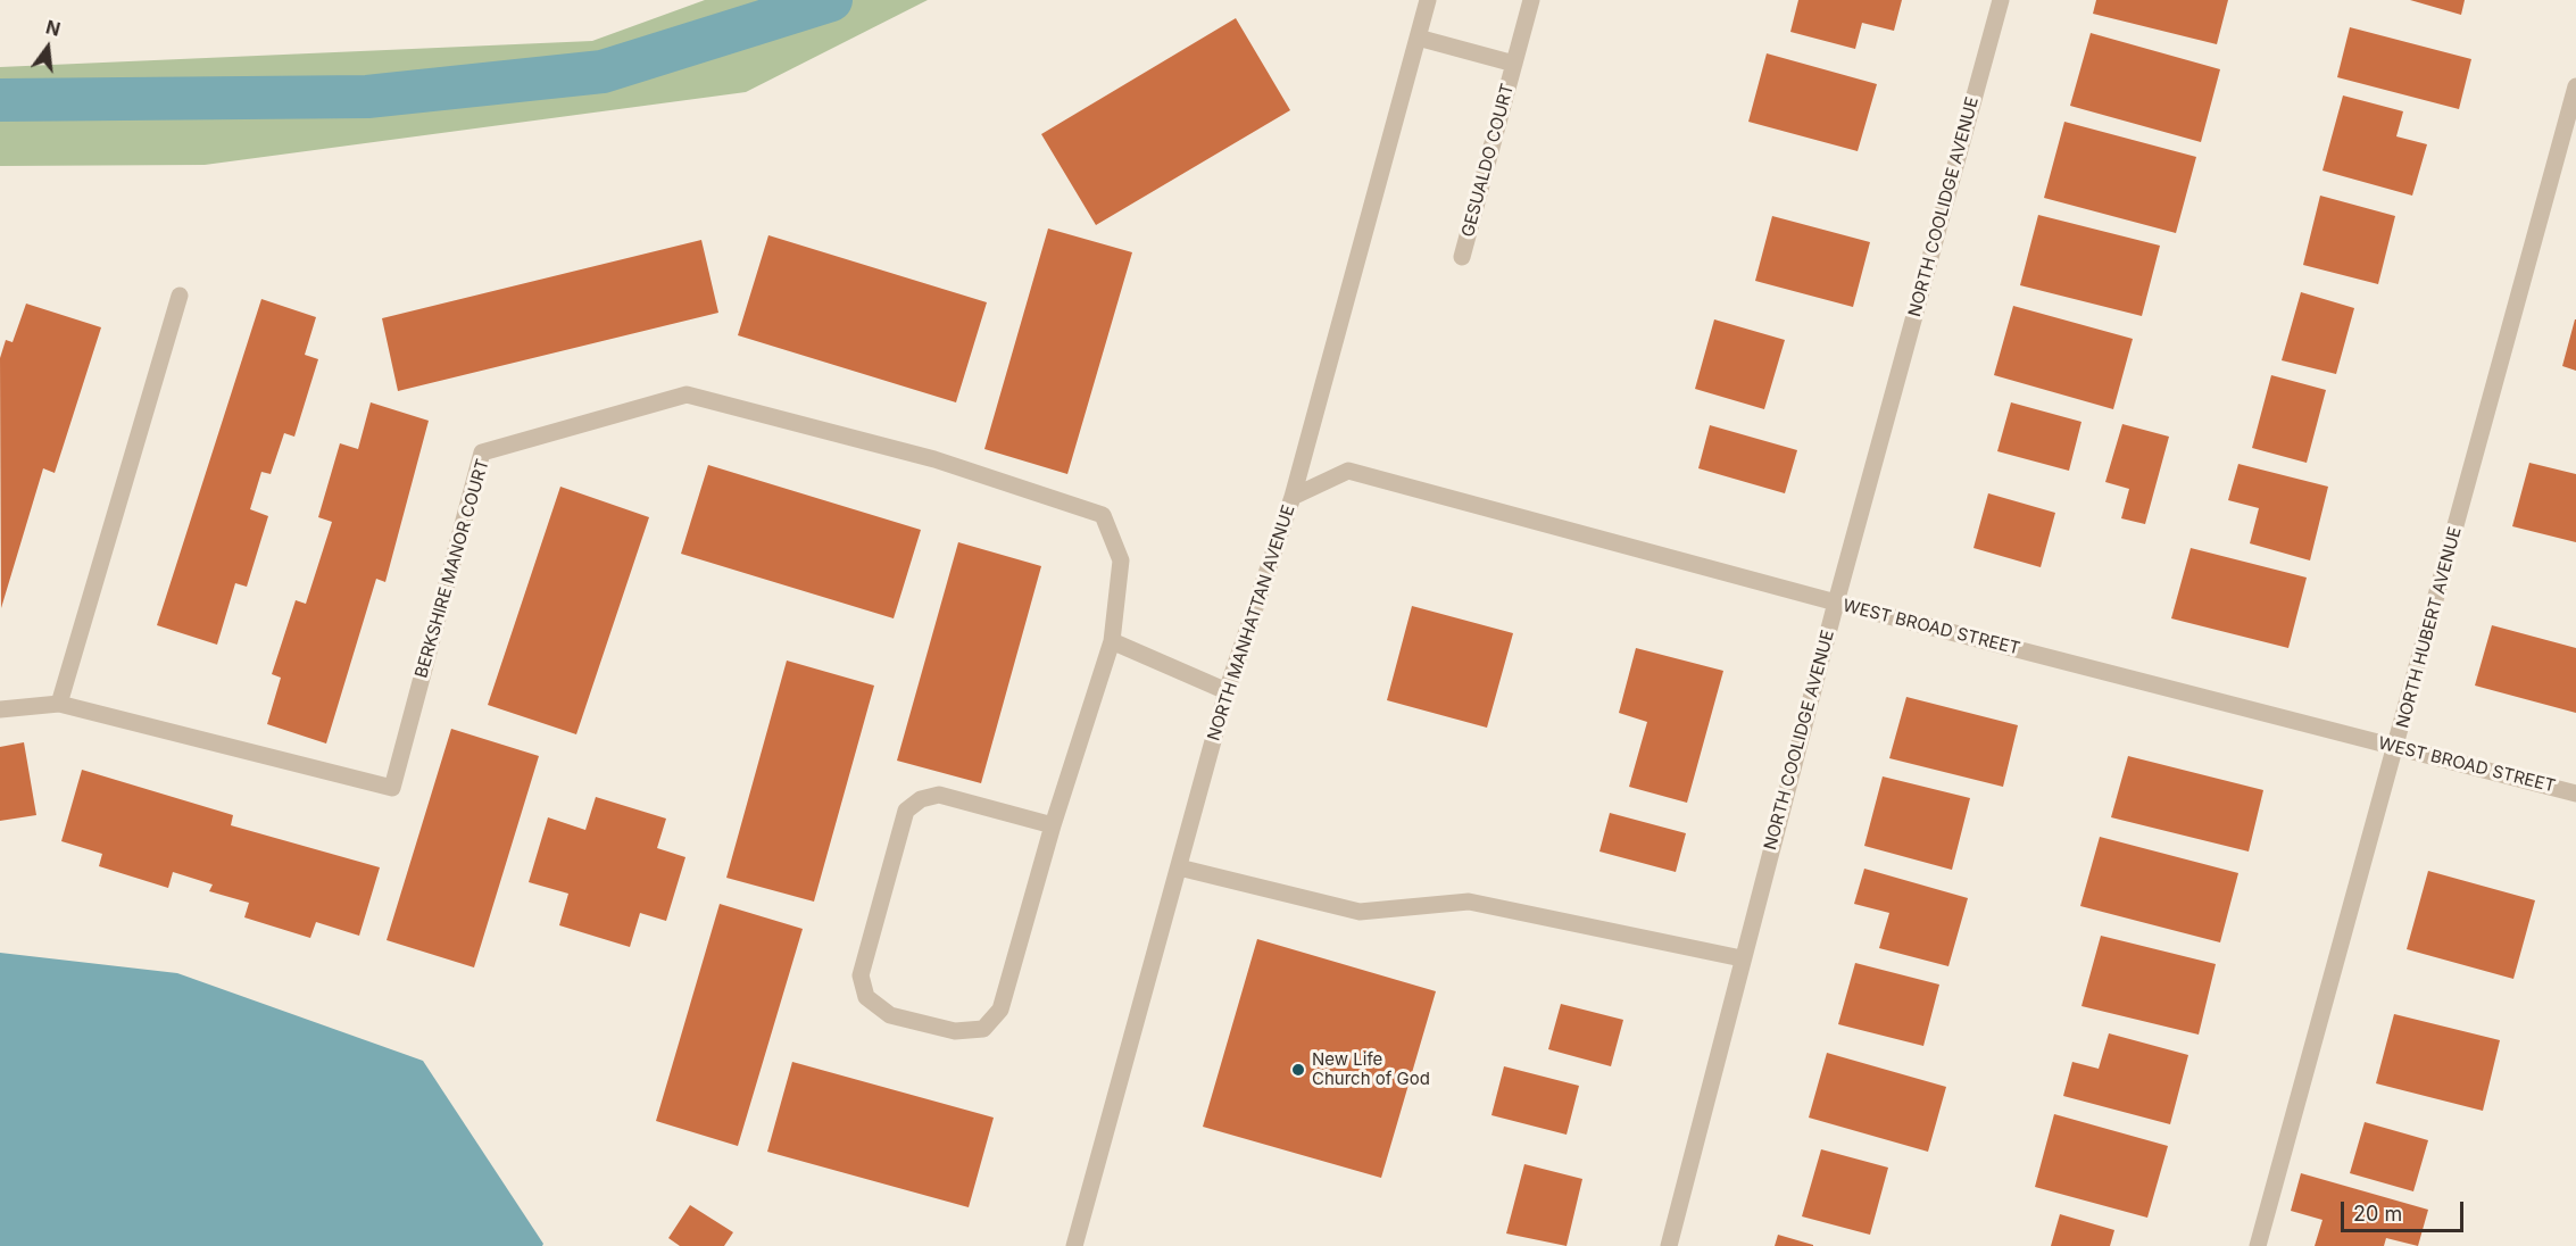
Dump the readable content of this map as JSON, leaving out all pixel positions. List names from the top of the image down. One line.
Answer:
{"streets":{"street":["GESUALDO COURT","NORTH COOLIDGE AVENUE","BERKSHIRE MANOR COURT","NORTH MANHATTAN AVENUE","WEST BROAD STREET","NORTH HUBERT AVENUE"]},"crossings":[["GESUALDO COURT","NORTH MANHATTAN AVENUE"],["NORTH COOLIDGE AVENUE","WEST BROAD STREET"],["NORTH MANHATTAN AVENUE","WEST BROAD STREET"],["WEST BROAD STREET","NORTH HUBERT AVENUE"]],"places":["New Life Church of God"],"scale_bar":"20 m","north":"top"}
